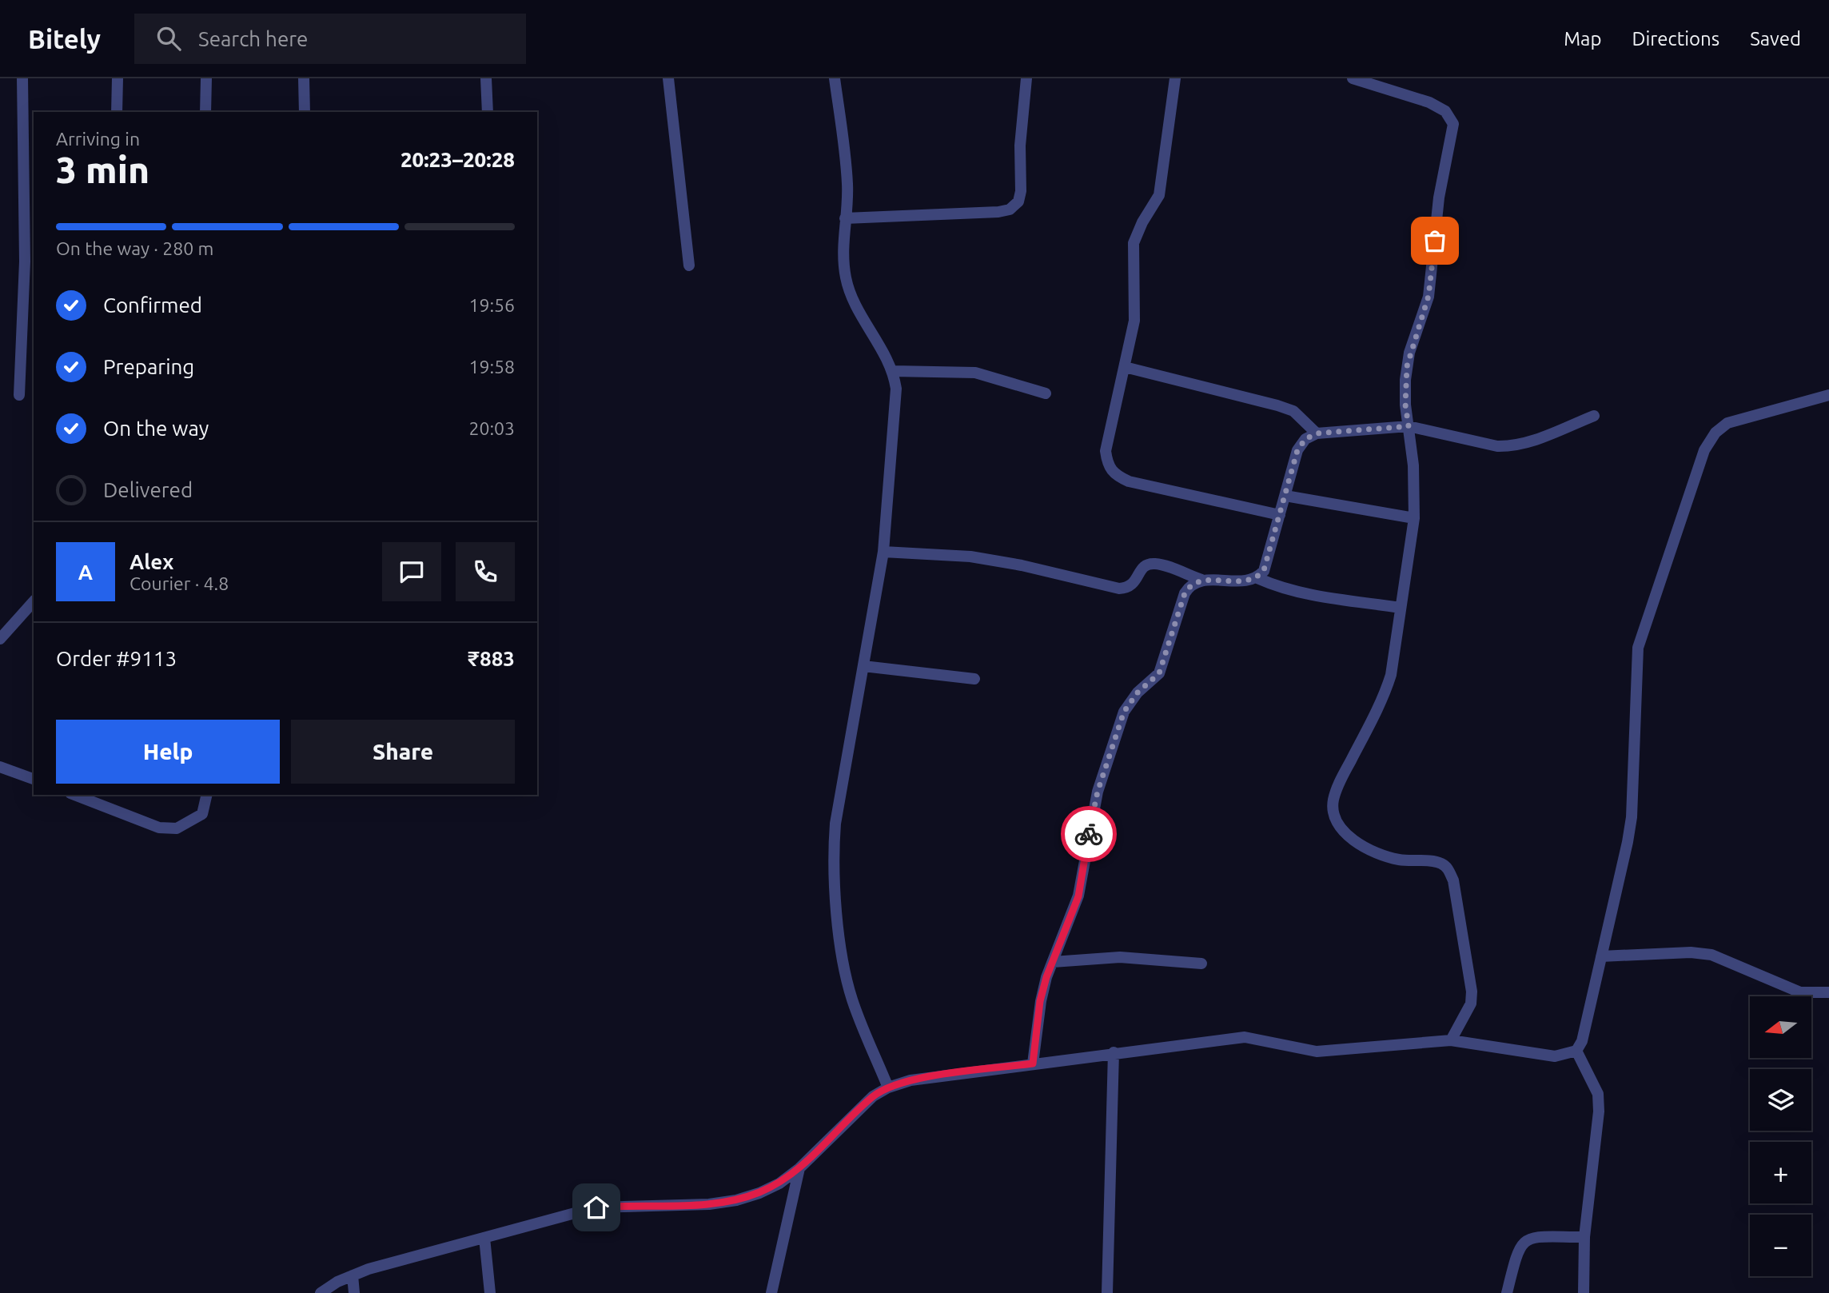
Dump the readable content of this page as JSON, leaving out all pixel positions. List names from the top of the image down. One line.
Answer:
{"north":"left","page":{"header":"Bitely","search":"Search here","nav":["Map","Directions","Saved"],"heading":["3 min","Arriving in","20:23–20:28"],"panel":["Alex","Courier · 4.8","Order #9113","₹883"],"bar":"On the way · 280 m","list":[["Confirmed","19:56"],["Preparing","19:58"],["On the way","20:03"],"Delivered"],"round":"A","buttons":["Help","Share"],"map_buttons":["+","−"]}}
